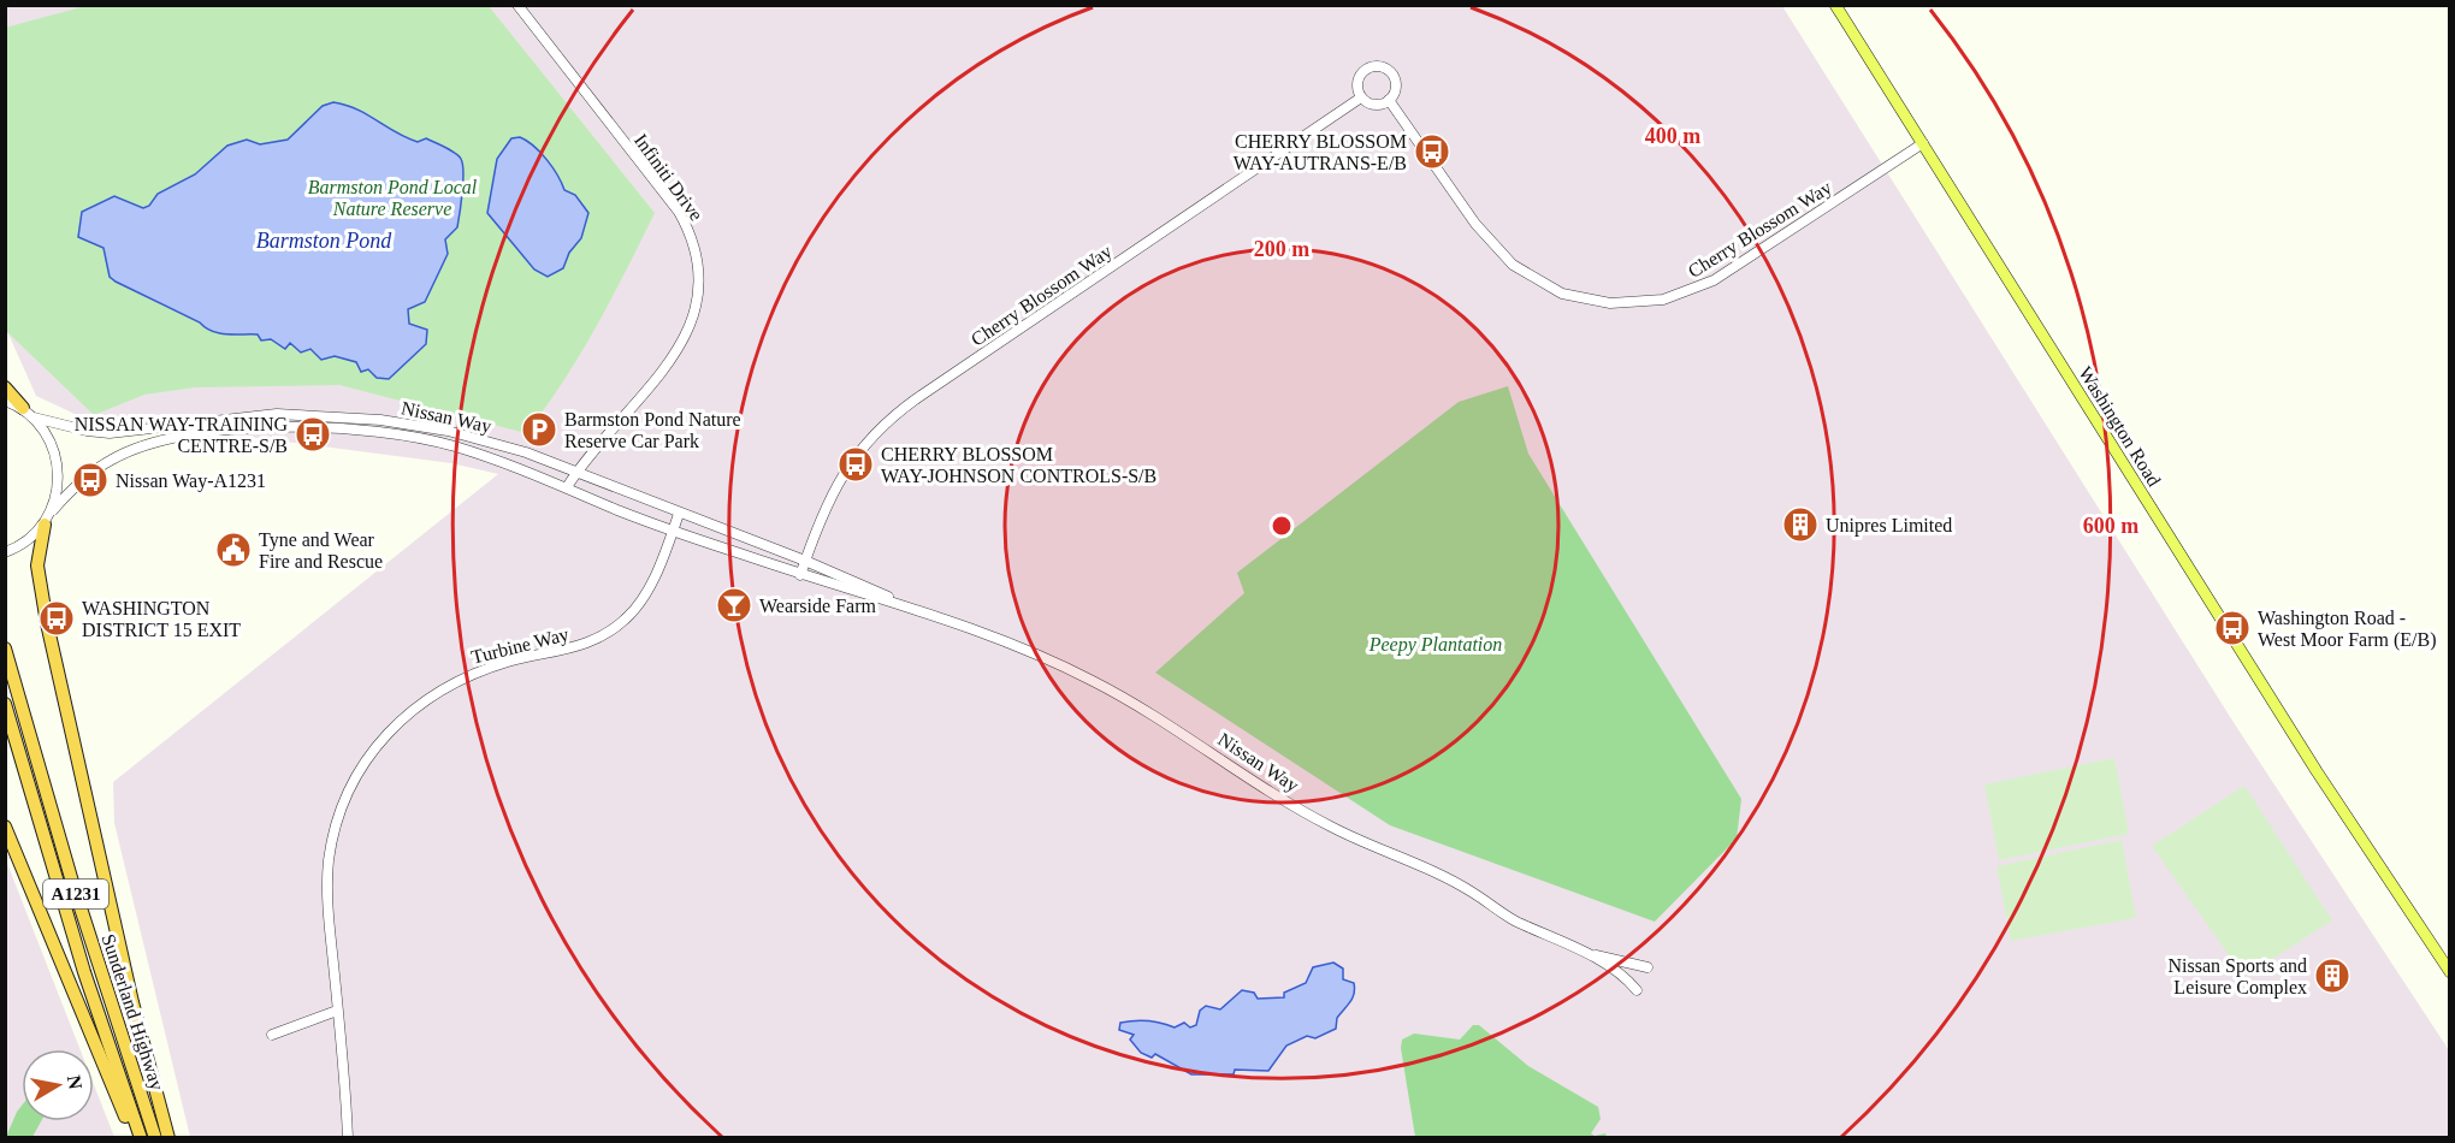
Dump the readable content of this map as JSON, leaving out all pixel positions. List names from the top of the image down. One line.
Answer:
{"streets":{"highway":["A1231","Sunderland Highway"],"main road":["Washington Road"],"street":["Infiniti Drive","Cherry Blossom Way","Nissan Way","Turbine Way"]},"crossings":[["Infiniti Drive","Nissan Way"],["Cherry Blossom Way","Nissan Way"],["Cherry Blossom Way","Washington Road"],["Nissan Way","Turbine Way"]],"water":["Barmston Pond"],"parks":["Barmston Pond Local Nature Reserve","Peepy Plantation"],"places":{"bus stop":["CHERRY BLOSSOM WAY-AUTRANS-E/B","NISSAN WAY-TRAINING CENTRE-S/B","CHERRY BLOSSOM WAY-JOHNSON CONTROLS-S/B","Nissan Way-A1231","WASHINGTON DISTRICT 15 EXIT","Washington Road - West Moor Farm (E/B)"],"parking":["Barmston Pond Nature Reserve Car Park"],"building":["Unipres Limited","Nissan Sports and Leisure Complex"],"public building":["Tyne and Wear Fire and Rescue"],"bar":["Wearside Farm"]},"north":"right","rings":["400 m","200 m","600 m"]}
